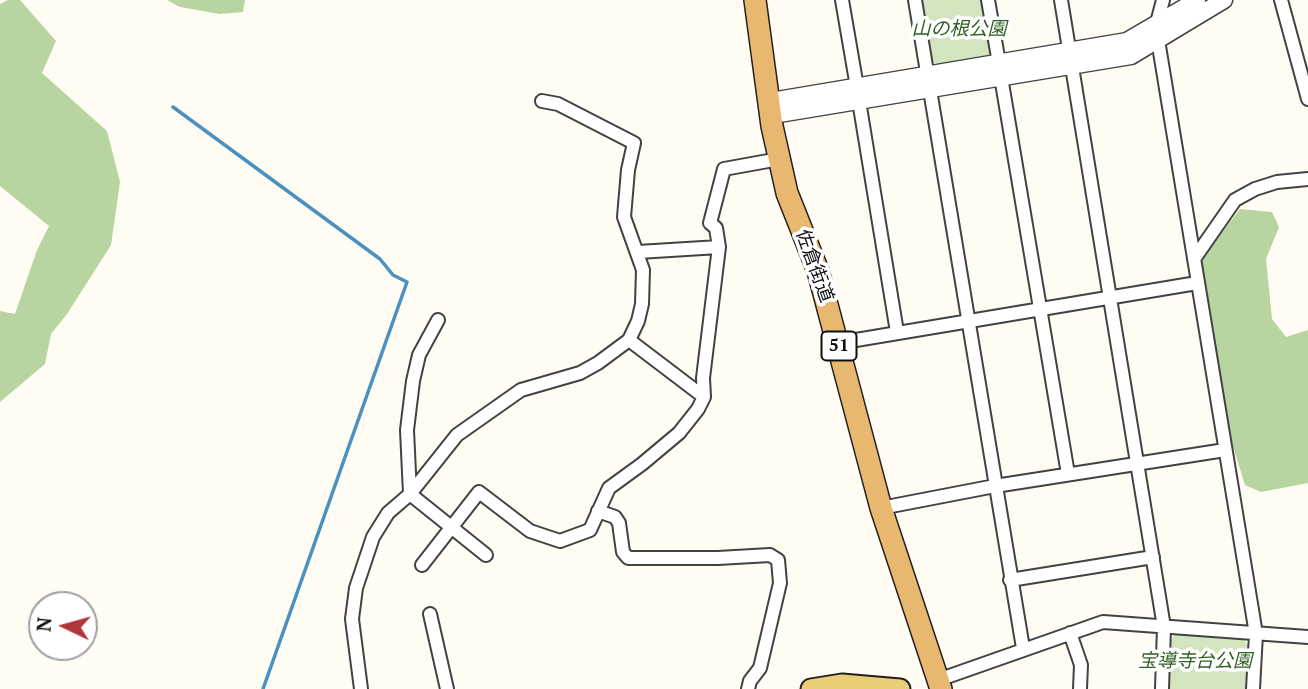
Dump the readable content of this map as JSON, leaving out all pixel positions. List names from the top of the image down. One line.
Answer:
{"streets":{"highway":["佐倉街道","51"]},"parks":["山の根公園","宝導寺台公園"],"north":"left"}
